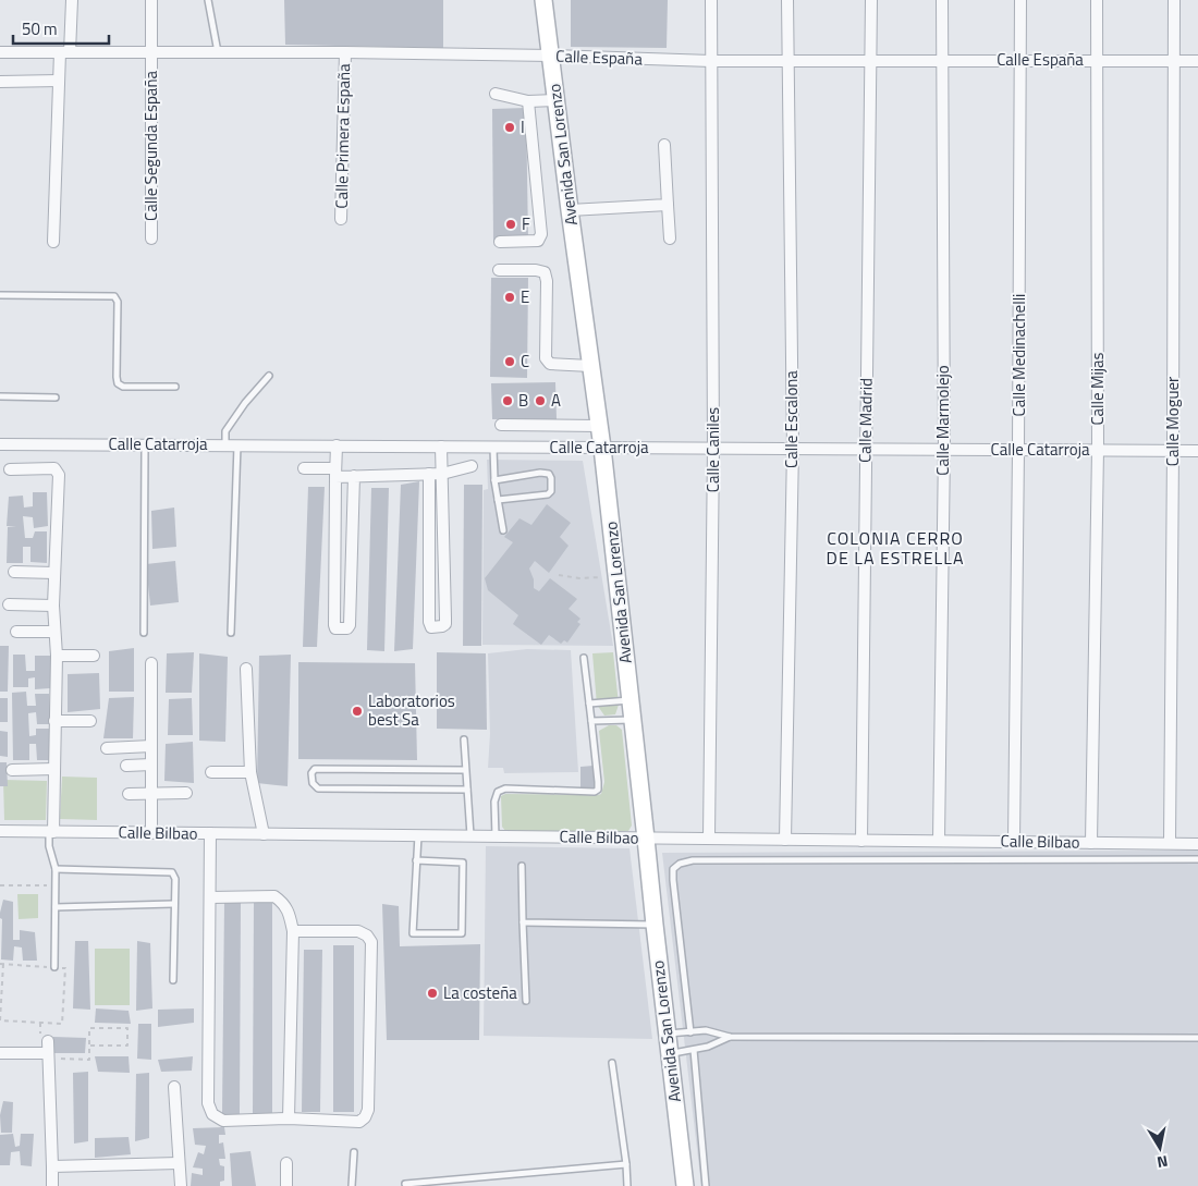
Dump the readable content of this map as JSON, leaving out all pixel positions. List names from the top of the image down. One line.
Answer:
{"streets":{"main road":["Avenida San Lorenzo"],"street":["Calle España","Calle Primera España","Calle Segunda España","Calle Medinachelli","Calle Mijas","Calle Escalona","Calle Madrid","Calle Marmolejo","Calle Moguer","Calle Catarroja","Calle Caniles","Calle Bilbao"]},"crossings":[["Calle España","Calle Primera España"],["Calle España","Calle Segunda España"],["Calle España","Avenida San Lorenzo"],["Calle España","Calle Medinachelli"],["Calle España","Calle Mijas"],["Calle España","Calle Escalona"],["Calle España","Calle Madrid"],["Calle España","Calle Marmolejo"],["Calle España","Calle Moguer"],["Calle España","Calle Caniles"],["Avenida San Lorenzo","Calle Catarroja"],["Avenida San Lorenzo","Calle Bilbao"],["Calle Medinachelli","Calle Catarroja"],["Calle Medinachelli","Calle Bilbao"],["Calle Mijas","Calle Catarroja"],["Calle Mijas","Calle Bilbao"],["Calle Escalona","Calle Catarroja"],["Calle Escalona","Calle Bilbao"],["Calle Madrid","Calle Catarroja"],["Calle Madrid","Calle Bilbao"],["Calle Marmolejo","Calle Catarroja"],["Calle Marmolejo","Calle Bilbao"],["Calle Moguer","Calle Catarroja"],["Calle Moguer","Calle Bilbao"],["Calle Catarroja","Calle Caniles"],["Calle Caniles","Calle Bilbao"]],"districts":["COLONIA CERRO DE LA ESTRELLA"],"places":["I","F","E","C","B","A","Laboratorios best Sa","La costeña"],"scale_bar":"50 m","north":"bottom"}
